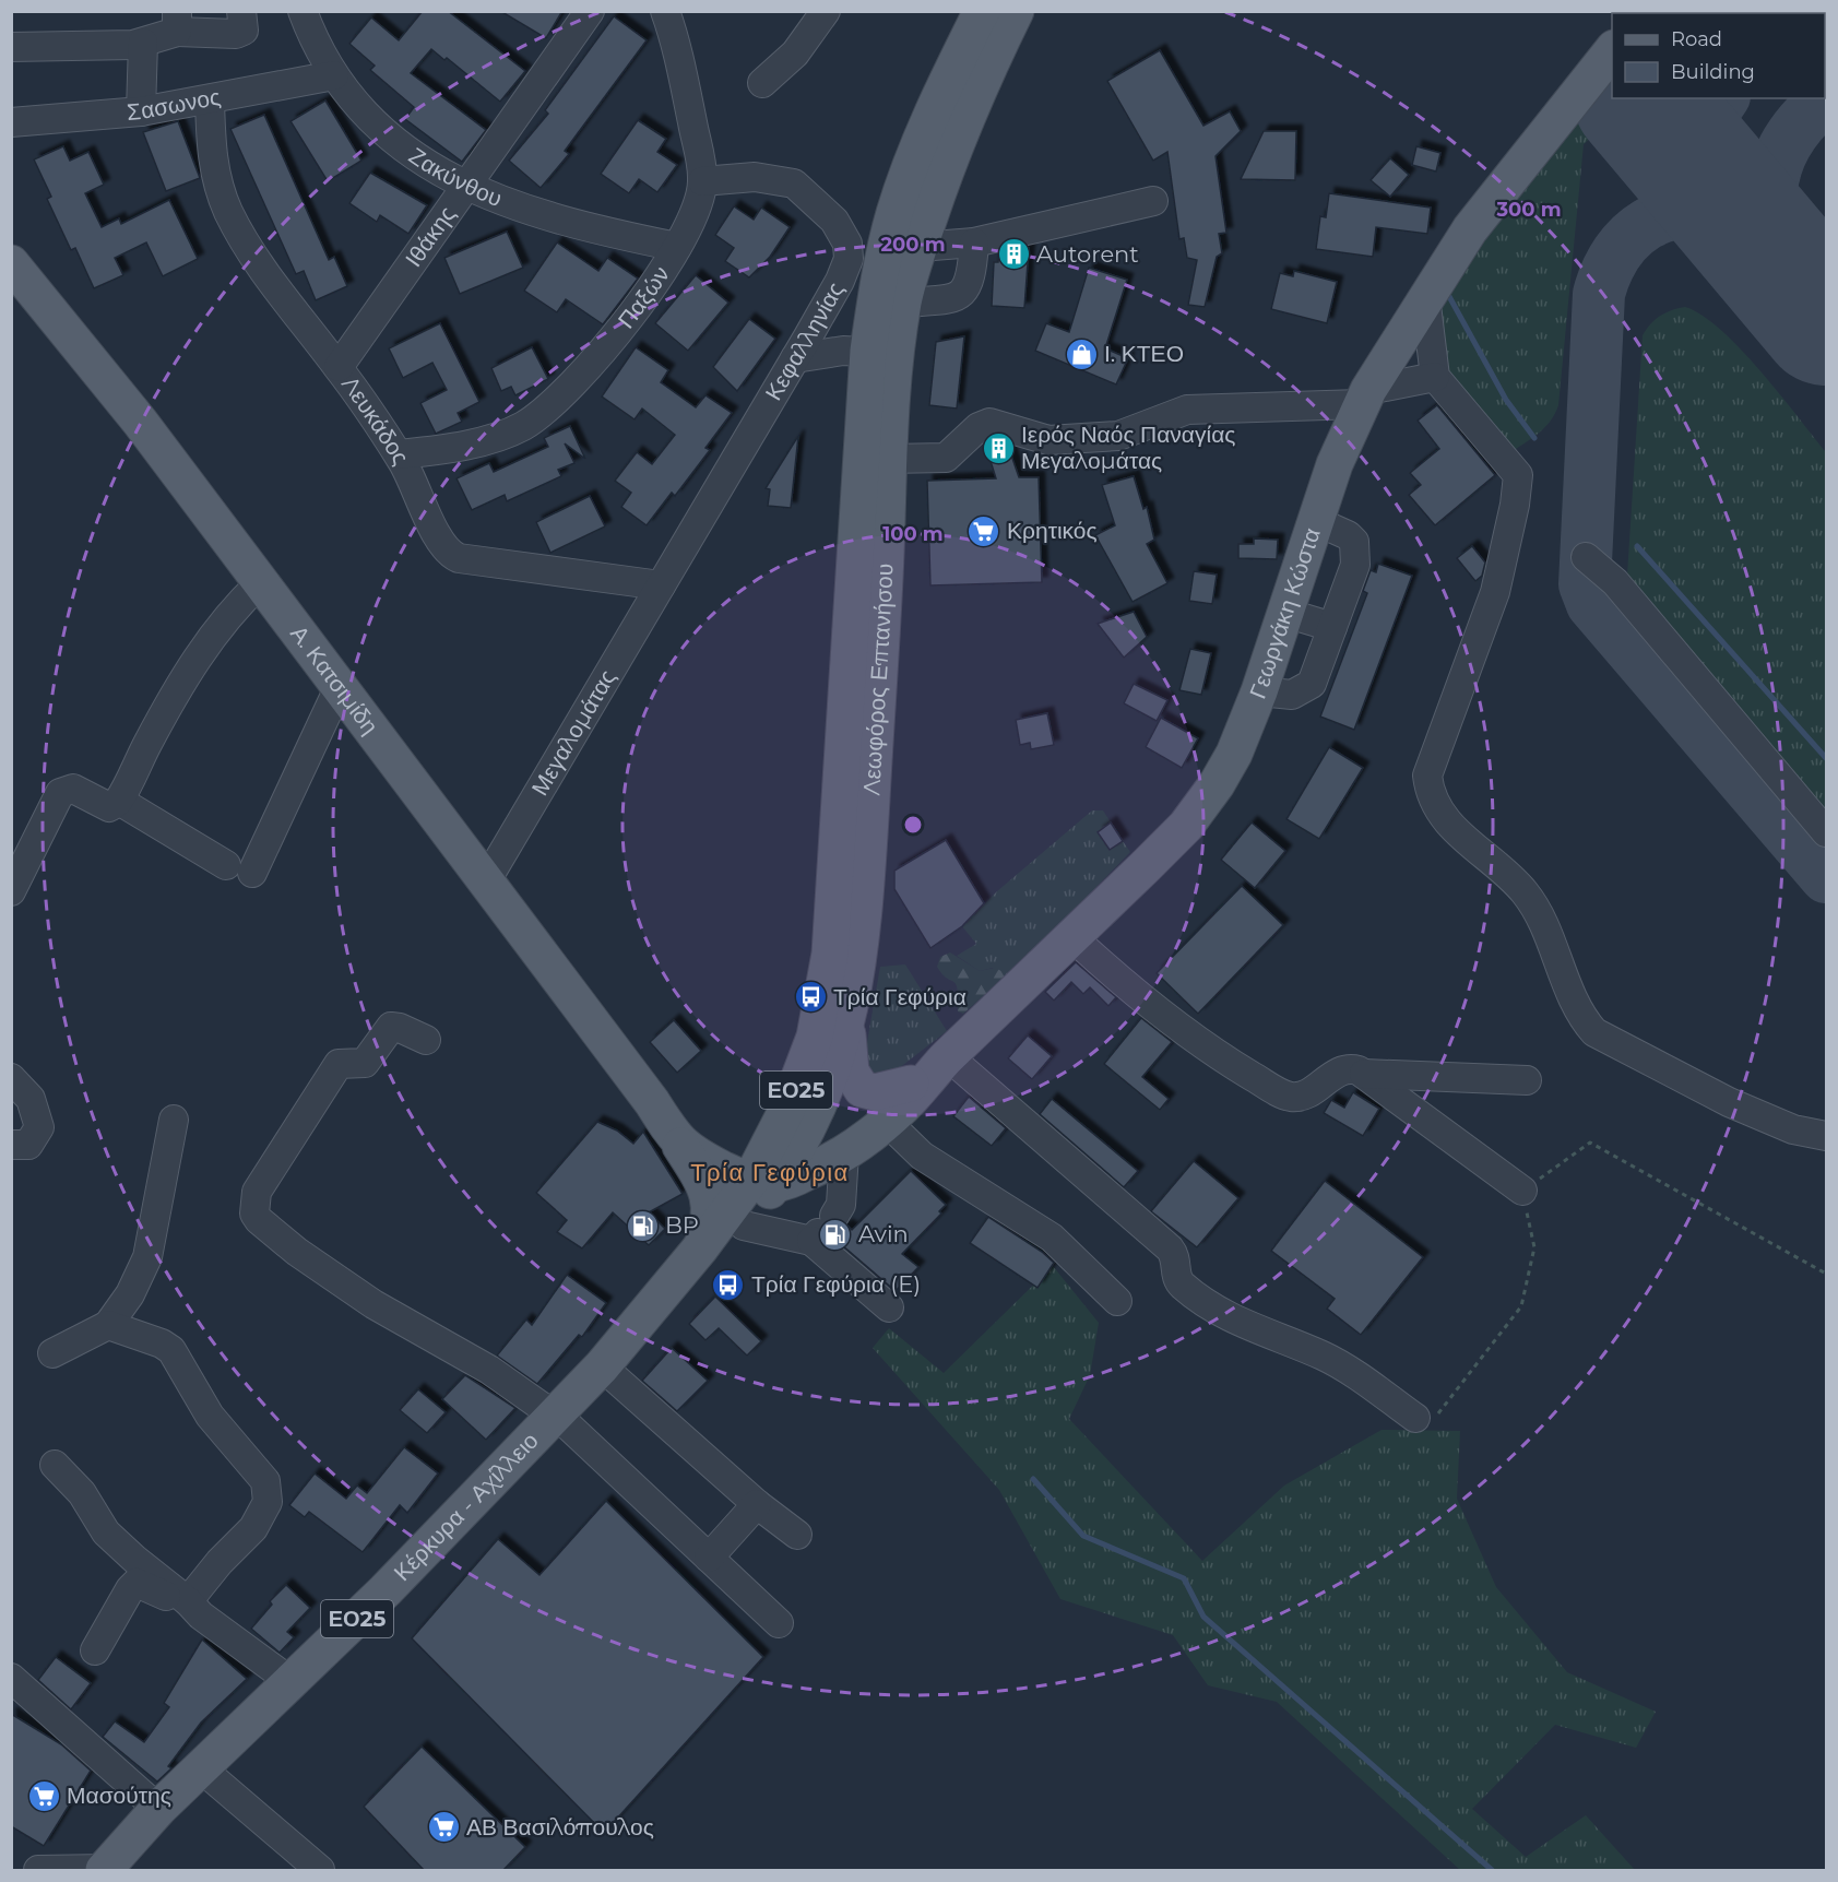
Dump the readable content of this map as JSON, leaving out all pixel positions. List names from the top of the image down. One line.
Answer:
{"streets":{"main road":["Γεωργάκη Κώστα","Λεωφόρος Επτανήσου","Α. Κατσιμίδη","ΕΟ25","Κέρκυρα - Αχίλλειο"],"street":["Σασωνος","Ζακύνθου","Ιθάκης","Παξών","Κεφαλληνίας","Λευκάδος","Μεγαλομάτας"]},"crossings":[["Σασωνος","Ζακύνθου"],["Σασωνος","Λευκάδος"],["Ζακύνθου","Ιθάκης"],["Ζακύνθου","Παξών"],["Ιθάκης","Λευκάδος"],["Παξών","Κεφαλληνίας"],["Παξών","Λευκάδος"],["Κεφαλληνίας","Λευκάδος"],["Κεφαλληνίας","Μεγαλομάτας"],["Λευκάδος","Μεγαλομάτας"],["Γεωργάκη Κώστα","Λεωφόρος Επτανήσου"],["Γεωργάκη Κώστα","Α. Κατσιμίδη"],["Γεωργάκη Κώστα","Κέρκυρα - Αχίλλειο"],["Λεωφόρος Επτανήσου","Α. Κατσιμίδη"],["Λεωφόρος Επτανήσου","Κέρκυρα - Αχίλλειο"],["Α. Κατσιμίδη","Μεγαλομάτας"],["Α. Κατσιμίδη","Κέρκυρα - Αχίλλειο"]],"districts":["Τρία Γεφύρια"],"places":{"building":["Autorent","Ιερός Ναός Παναγίας Μεγαλομάτας"],"shop":["Ι. ΚΤΕΟ"],"supermarket":["Κρητικός","Μασούτης","ΑΒ Βασιλόπουλος"],"bus stop":["Τρία Γεφύρια","Τρία Γεφύρια (E)"],"fuel station":["BP","Avin"]},"legend":["Road","Building"],"rings":["300 m","200 m","100 m"]}
